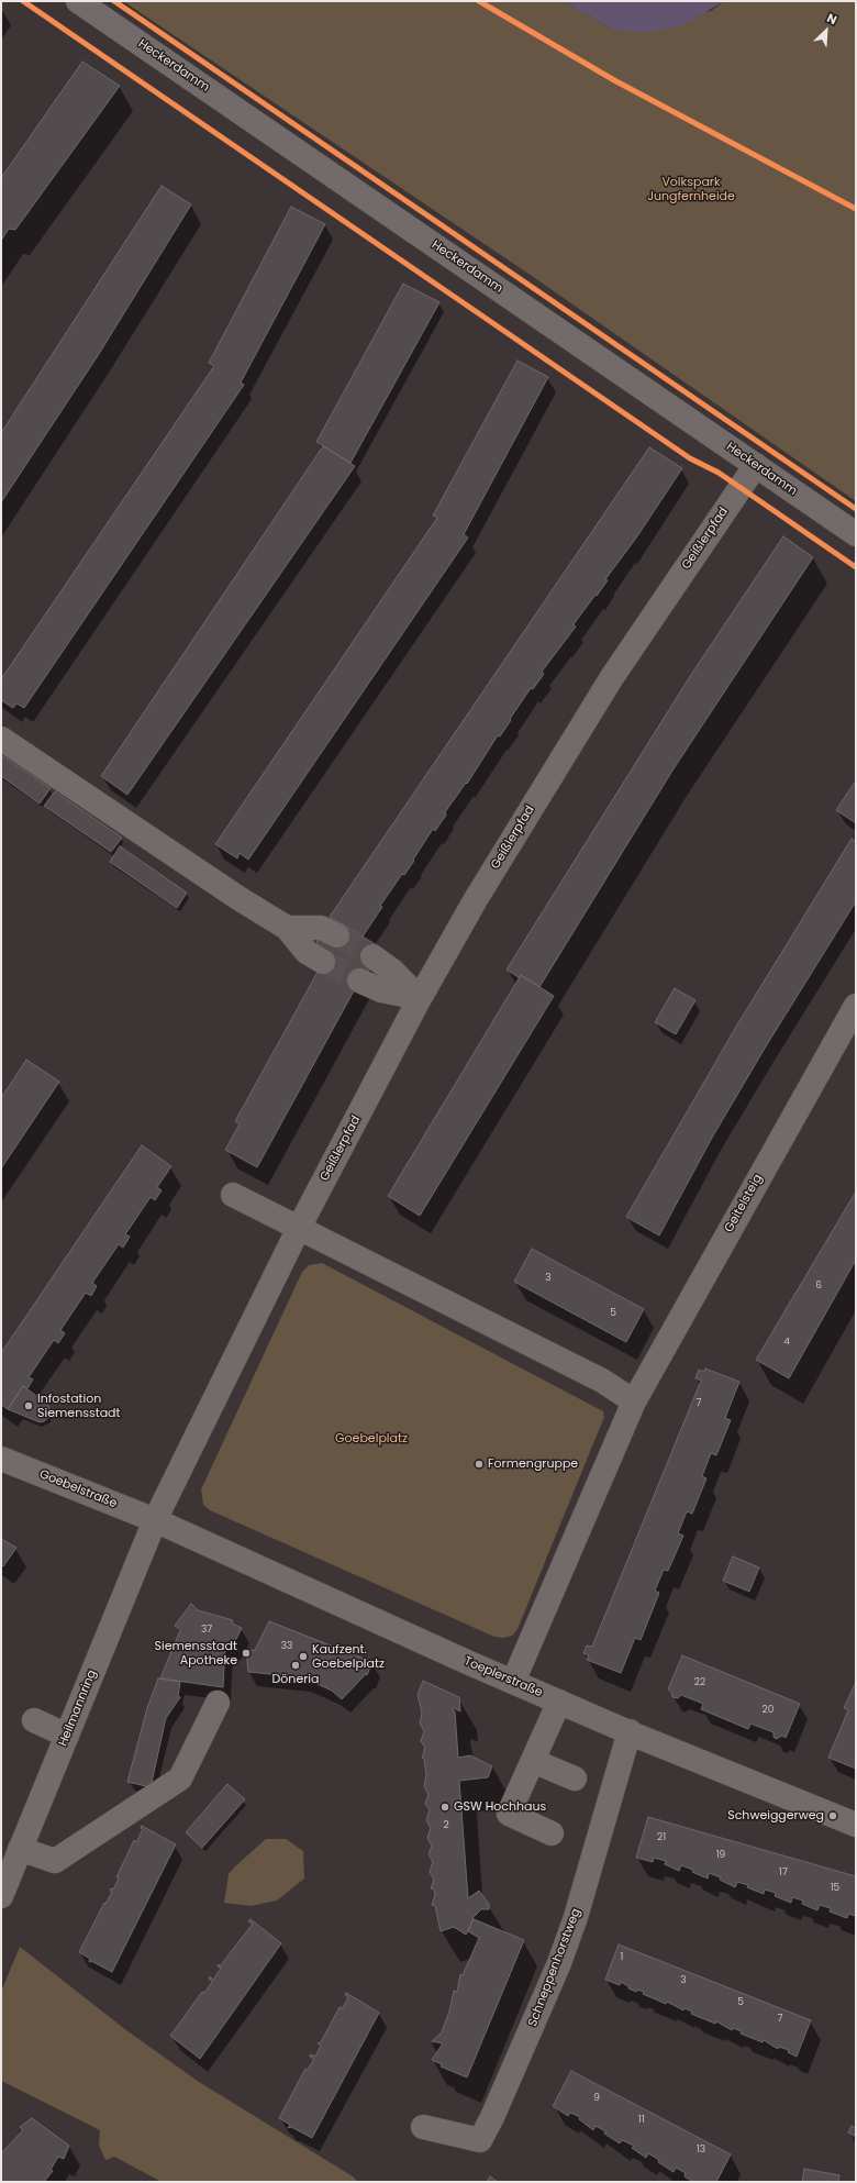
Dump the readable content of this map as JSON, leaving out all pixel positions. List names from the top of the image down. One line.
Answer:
{"streets":{"street":["Heckerdamm","Geißlerpfad","Geitelsteig","Goebelstraße","Toeplerstraße","Heilmannring","Schneppenhorstweg"]},"crossings":[["Heckerdamm","Geißlerpfad"],["Goebelstraße","Toeplerstraße"],["Goebelstraße","Heilmannring"],["Toeplerstraße","Heilmannring"],["Toeplerstraße","Schneppenhorstweg"]],"parks":["Volkspark Jungfernheide","Goebelplatz"],"places":["Infostation Siemensstadt","Formengruppe","Siemensstadt Apotheke","Kaufzent. Goebelplatz","Döneria","GSW Hochhaus","Schweiggerweg"],"house_numbers":["3","6","5","4","7","37","33","22","20","2","21","19","17","15","1","3","5","7","9","11","13"],"north":"top right"}
